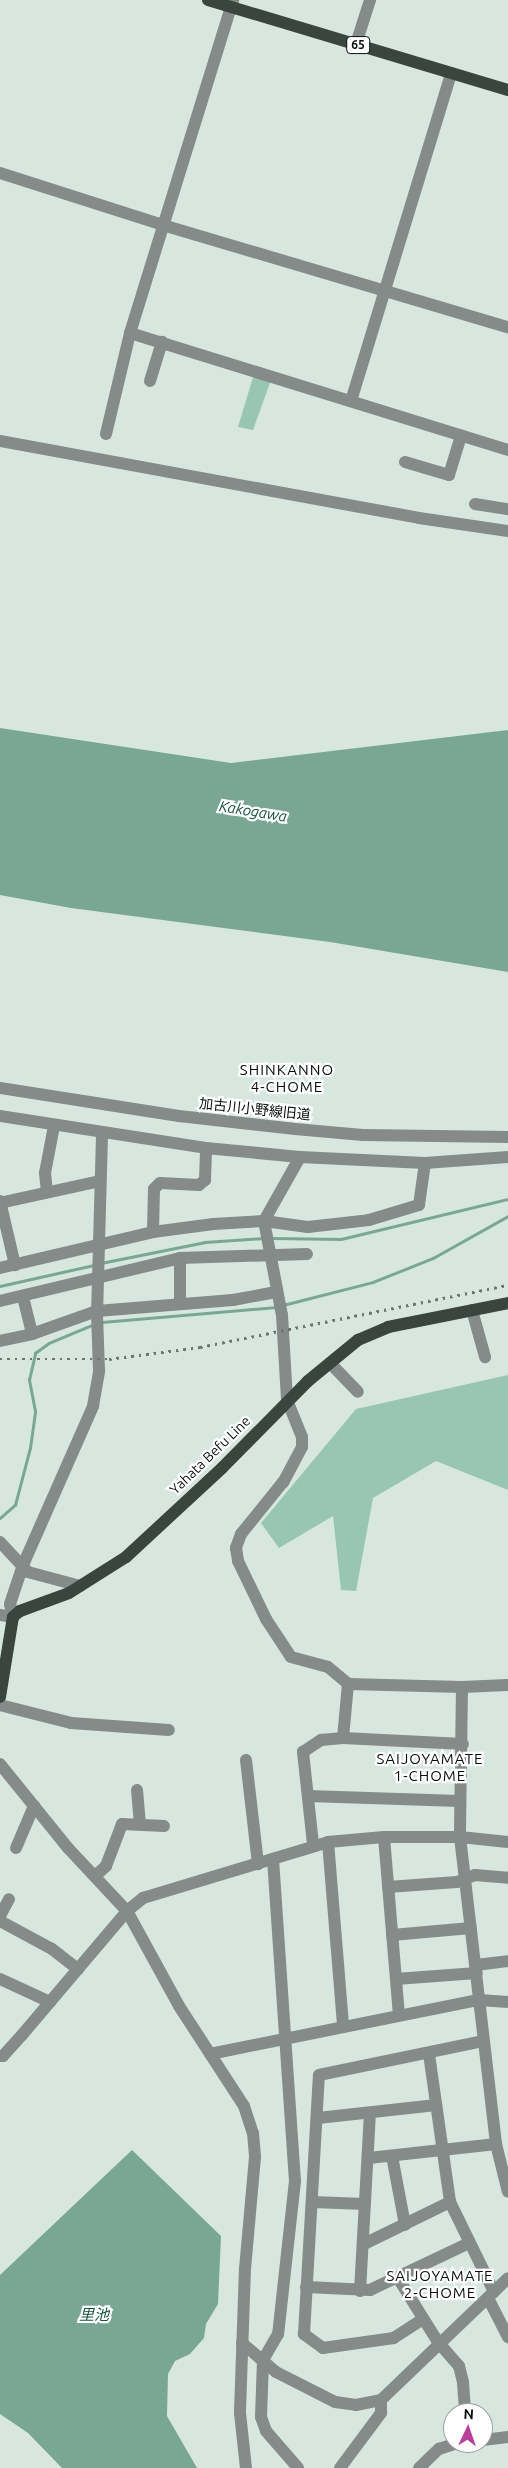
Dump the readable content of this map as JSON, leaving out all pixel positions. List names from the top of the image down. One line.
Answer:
{"streets":{"main road":["65","Yahata Befu Line"],"street":["加古川小野線旧道"]},"districts":["SHINKANNO 4-CHOME","SAIJOYAMATE 1-CHOME","SAIJOYAMATE 2-CHOME"],"water":["Kakogawa","里池"],"north":"top"}
